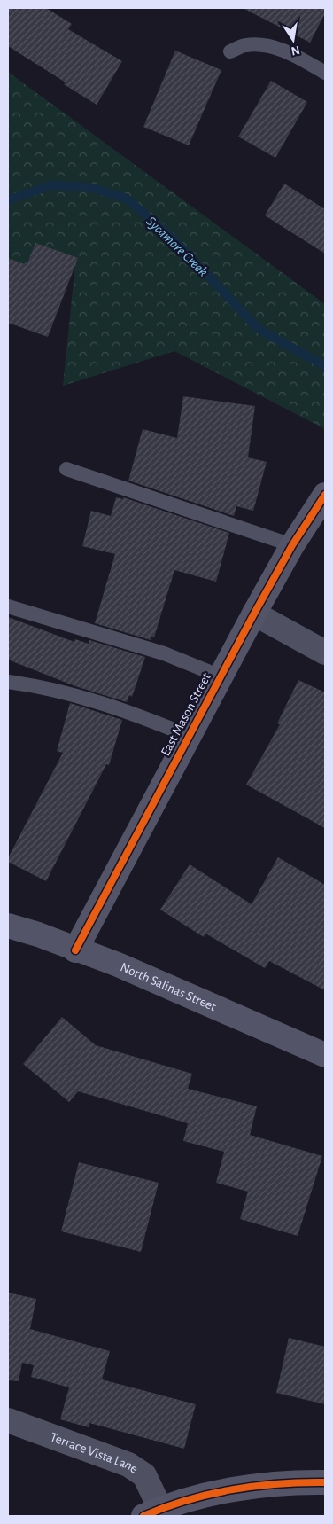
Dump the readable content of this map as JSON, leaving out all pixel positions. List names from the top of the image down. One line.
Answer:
{"streets":{"street":["East Mason Street","North Salinas Street","Terrace Vista Lane"]},"crossings":[["East Mason Street","North Salinas Street"]],"water":["Sycamore Creek"],"north":"bottom"}
